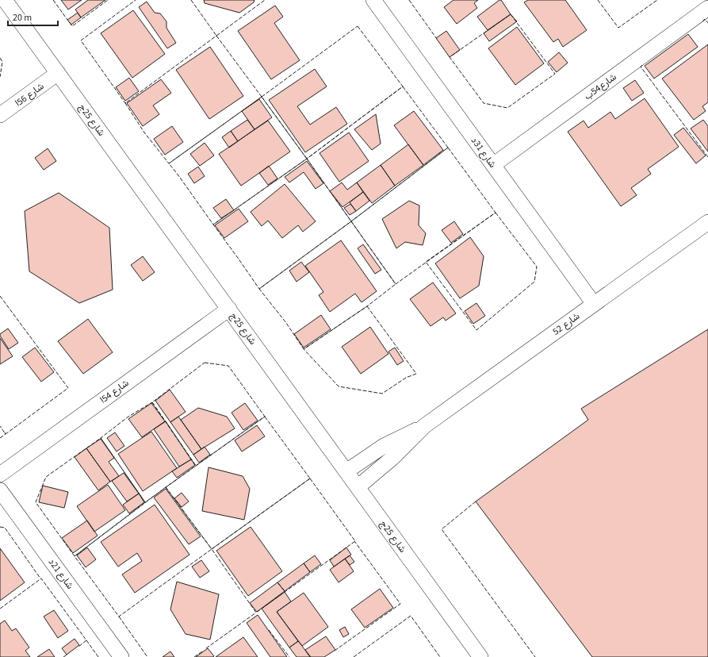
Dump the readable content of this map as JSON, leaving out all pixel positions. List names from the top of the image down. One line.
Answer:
{"streets":{"street":["شارع54ب","شارع 56ا","شارع 25ج","شارع 31د","شارع 52","شارع 54ا","شارع 21د"]},"crossings":[["شارع54ب","شارع 31د"],["شارع 56ا","شارع 25ج"],["شارع 25ج","شارع 52"],["شارع 25ج","شارع 54ا"],["شارع 31د","شارع 52"]],"scale_bar":"20 m"}
